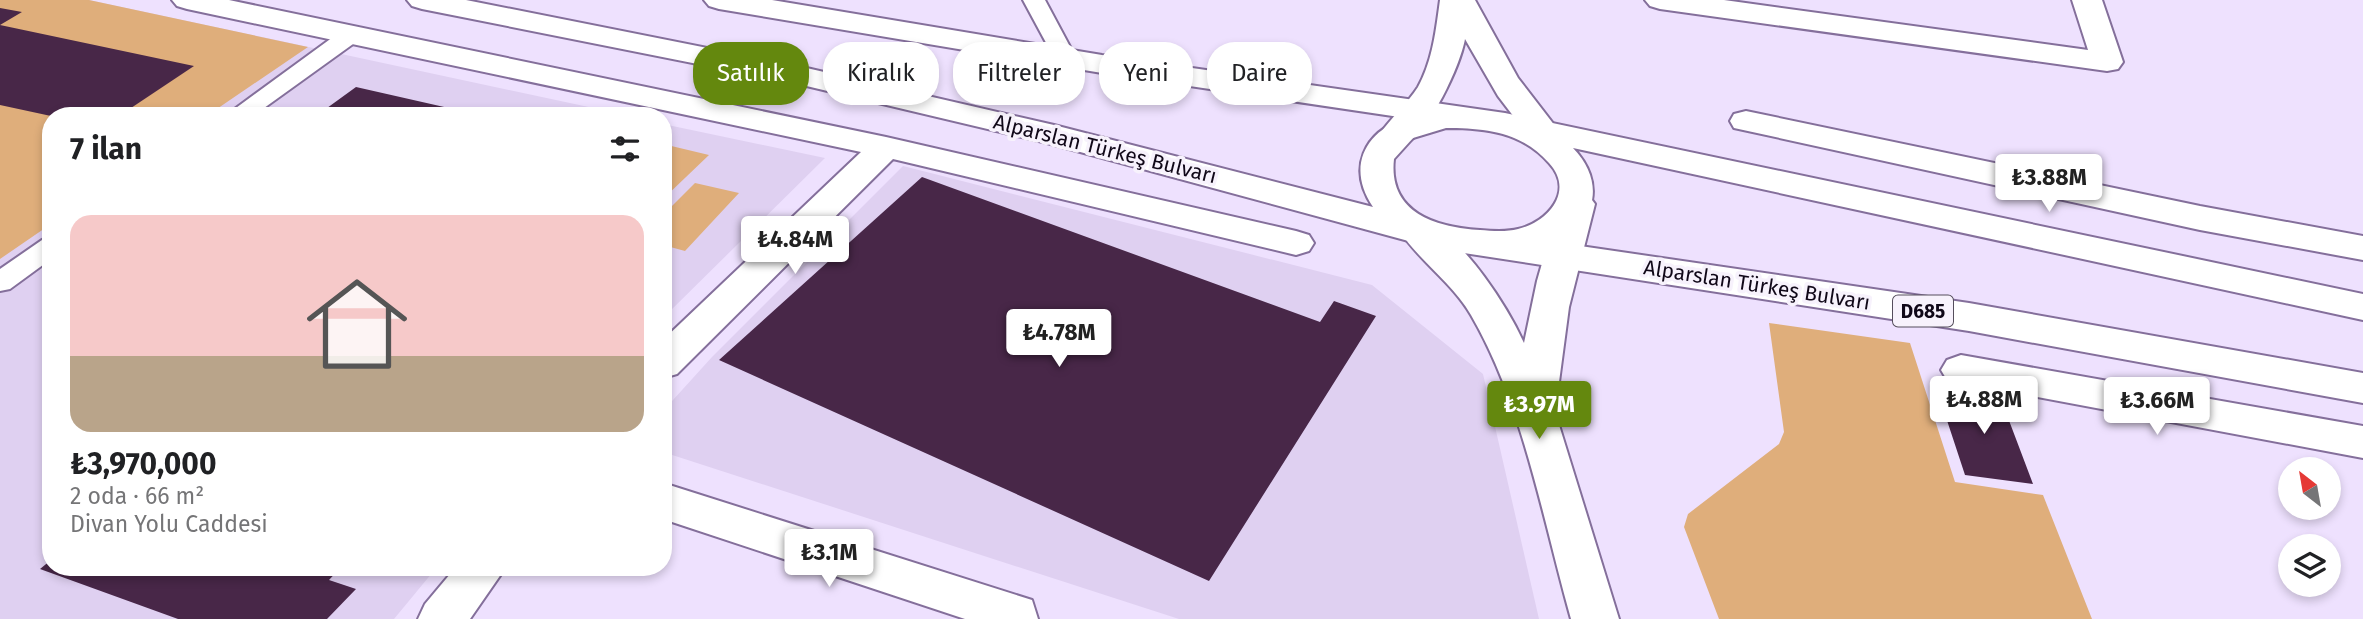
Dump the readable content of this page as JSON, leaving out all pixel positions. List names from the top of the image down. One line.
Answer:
{"streets":{"main road":["Alparslan Türkeş Bulvarı","D685"]},"crossings":[["Alparslan Türkeş Bulvarı","D685"]],"north":"top left","page":{"chip":["Satılık","Kiralık","Filtreler","Yeni","Daire"],"heading":"7 ilan","price":["₺3.88M","₺4.84M","₺4.78M","₺4.88M","₺3.66M","₺3.97M","₺3.1M"],"list":[{"name":"₺3,970,000","note":"2 oda · 66 m² · Divan Yolu Caddesi"}]}}
